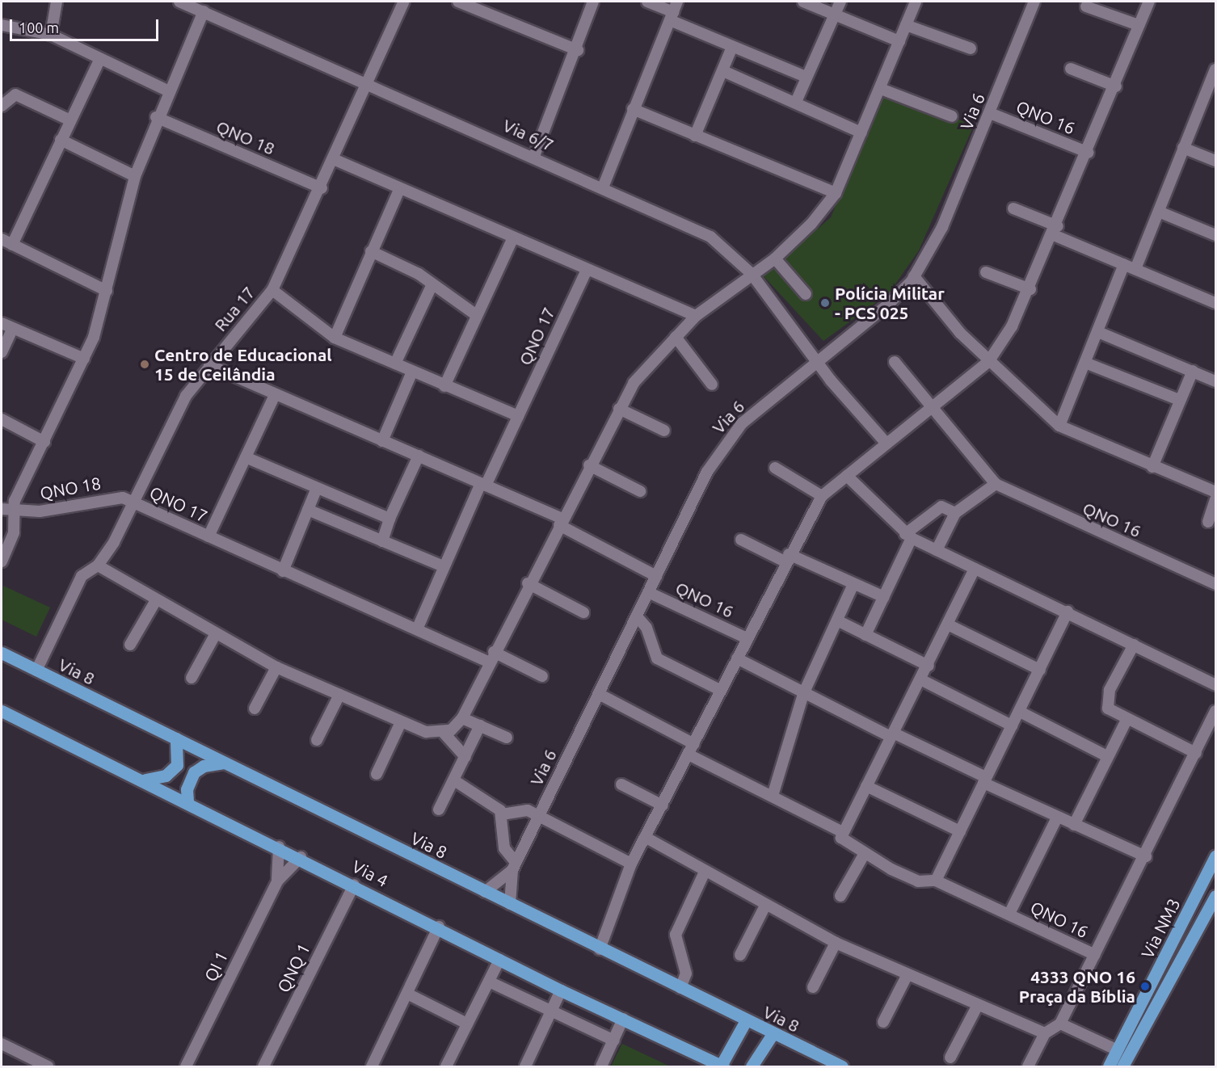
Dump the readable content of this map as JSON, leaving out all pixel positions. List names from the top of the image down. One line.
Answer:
{"streets":{"main road":["Via 8","Via 4","Via NM3"],"street":["Via 6","QNO 16","Via 6/7","QNO 18","Rua 17","QNO 17","QI 1","QNQ 1"]},"crossings":[["Via 6","QNO 16"],["Via 6","Via 6/7"],["Via 6","Via 8"],["QNO 16","Via 6/7"],["QNO 16","Via 8"],["Via 6/7","QNO 18"],["Via 6/7","Rua 17"],["QNO 18","Rua 17"],["QNO 18","QNO 17"],["Rua 17","QNO 17"],["Rua 17","Via 8"],["Via 4","QI 1"],["Via 4","QNQ 1"]],"places":["Polícia Militar - PCS 025","Centro de Educacional 15 de Ceilândia","4333 QNO 16 Praça da Bíblia"],"scale_bar":"100 m"}
